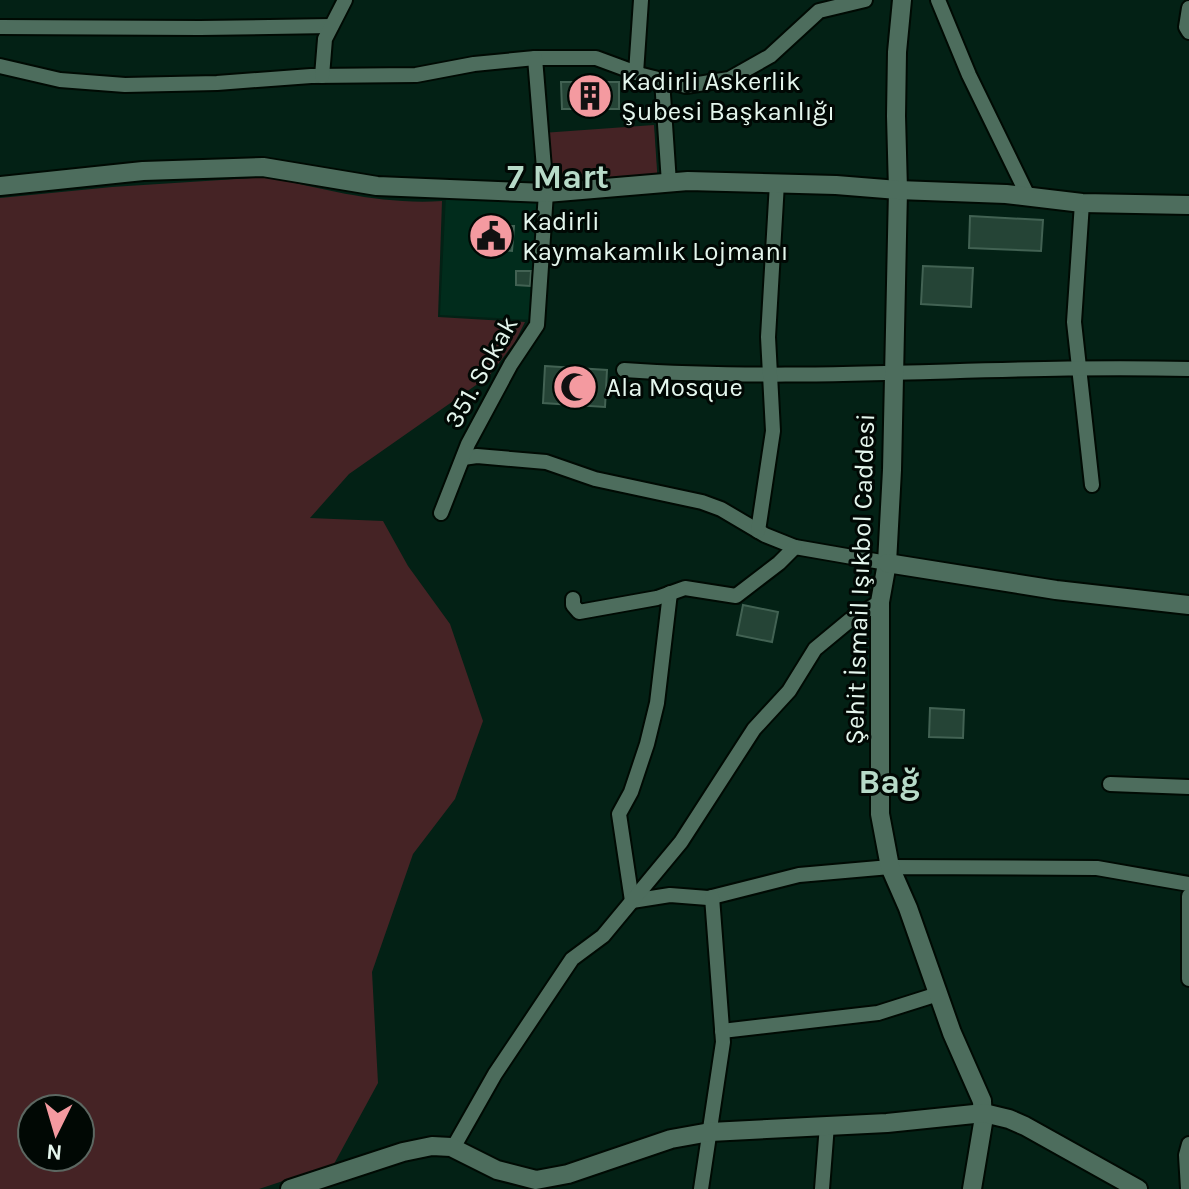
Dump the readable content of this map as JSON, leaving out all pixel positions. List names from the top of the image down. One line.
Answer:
{"streets":{"street":["351. Sokak","Şehit İsmail Işıkbol Caddesi"]},"districts":["7 Mart","Bağ"],"places":{"building":["Kadirli Askerlik Şubesi Başkanlığı"],"public building":["Kadirli Kaymakamlık Lojmanı"],"mosque":["Ala Mosque"]},"north":"bottom"}
